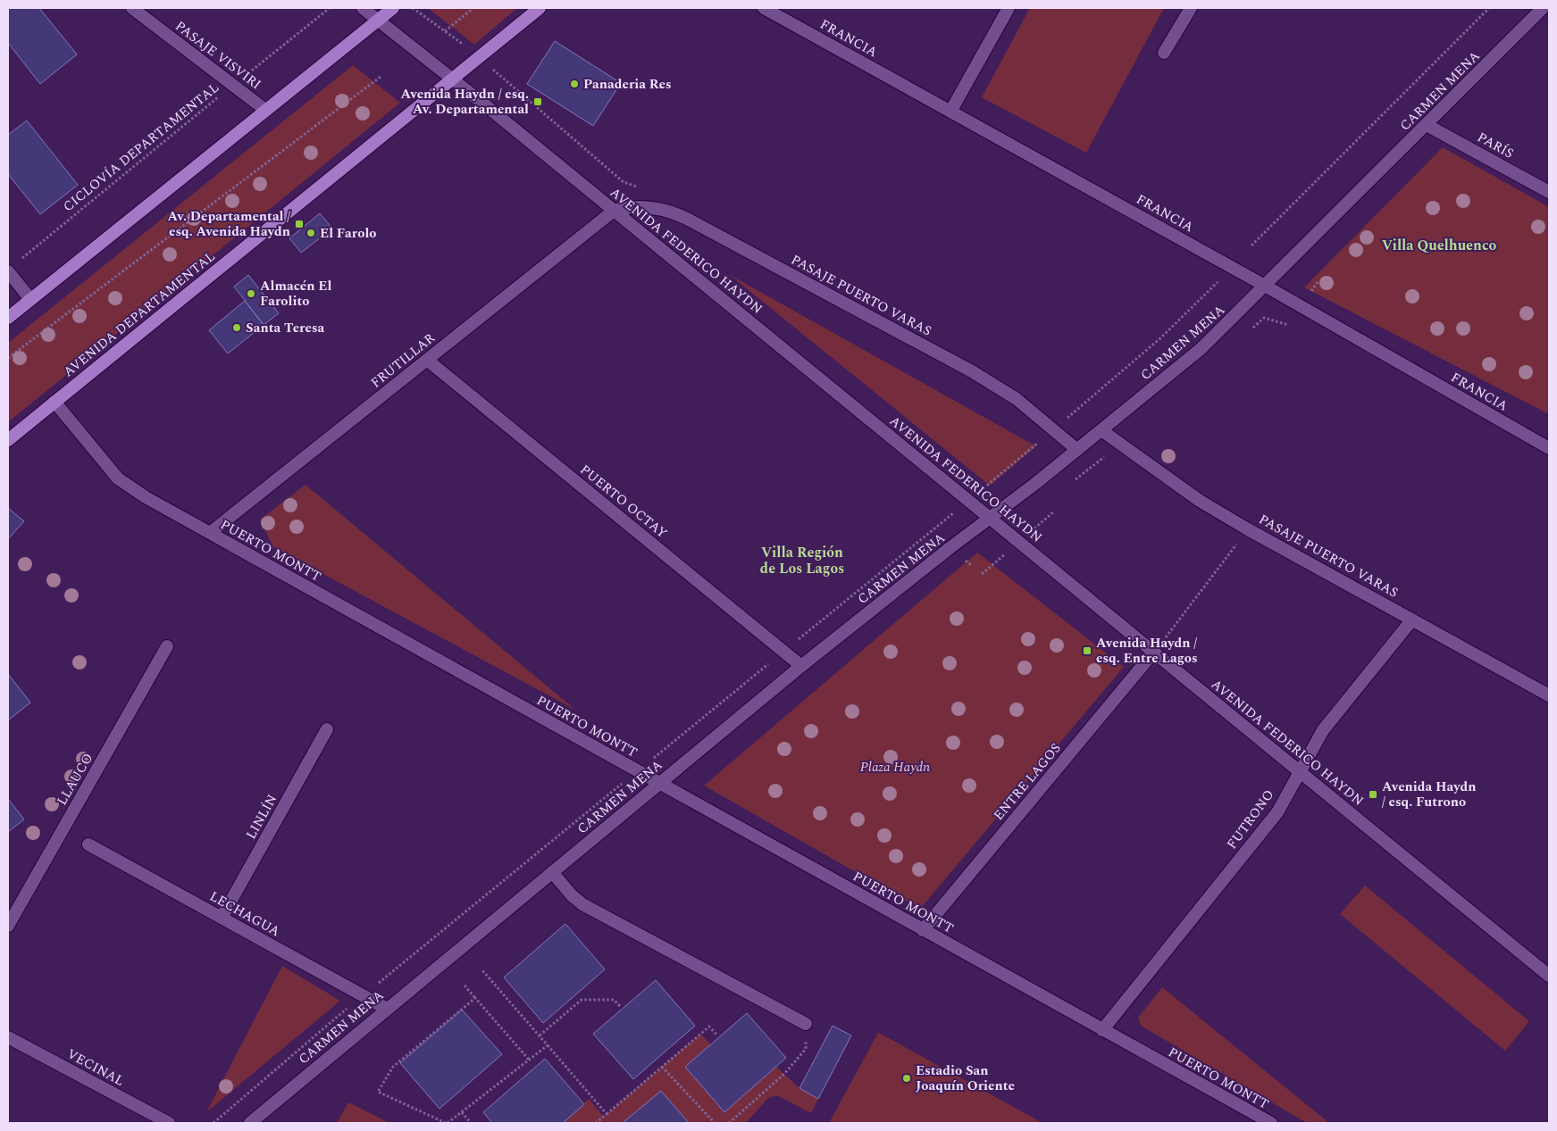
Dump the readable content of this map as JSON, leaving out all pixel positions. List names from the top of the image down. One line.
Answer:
{"streets":{"main road":["AVENIDA DEPARTAMENTAL"],"street":["FRANCIA","PASAJE VISVIRI","CARMEN MENA","PARÍS","AVENIDA FEDERICO HAYDN","PASAJE PUERTO VARAS","FRUTILLAR","PUERTO OCTAY","PUERTO MONTT","LLAUCO","ENTRE LAGOS","LINLÍN","FUTRONO","LECHAGUA","VECINAL"],"path":["CICLOVÍA DEPARTAMENTAL"]},"crossings":[["FRANCIA","CARMEN MENA"],["PASAJE VISVIRI","CICLOVÍA DEPARTAMENTAL"],["CARMEN MENA","PARÍS"],["CARMEN MENA","AVENIDA FEDERICO HAYDN"],["CARMEN MENA","PASAJE PUERTO VARAS"],["CARMEN MENA","PUERTO OCTAY"],["CARMEN MENA","PUERTO MONTT"],["CARMEN MENA","LECHAGUA"],["AVENIDA FEDERICO HAYDN","PASAJE PUERTO VARAS"],["AVENIDA FEDERICO HAYDN","AVENIDA DEPARTAMENTAL"],["AVENIDA FEDERICO HAYDN","FRUTILLAR"],["AVENIDA FEDERICO HAYDN","ENTRE LAGOS"],["AVENIDA FEDERICO HAYDN","FUTRONO"],["PASAJE PUERTO VARAS","FRUTILLAR"],["PASAJE PUERTO VARAS","FUTRONO"],["AVENIDA DEPARTAMENTAL","PUERTO MONTT"],["FRUTILLAR","PUERTO OCTAY"],["FRUTILLAR","PUERTO MONTT"],["PUERTO MONTT","ENTRE LAGOS"],["PUERTO MONTT","FUTRONO"],["LINLÍN","LECHAGUA"]],"districts":["Villa Quelhuenco","Villa Región de Los Lagos"],"parks":["Plaza Haydn"],"places":{"other":["Panaderia Res","El Farolo","Almacén El Farolito","Santa Teresa","Estadio San Joaquín Oriente"],"transit":["Avenida Haydn / esq. Av. Departamental","Av. Departamental / esq. Avenida Haydn","Avenida Haydn / esq. Entre Lagos","Avenida Haydn / esq. Futrono"]}}
